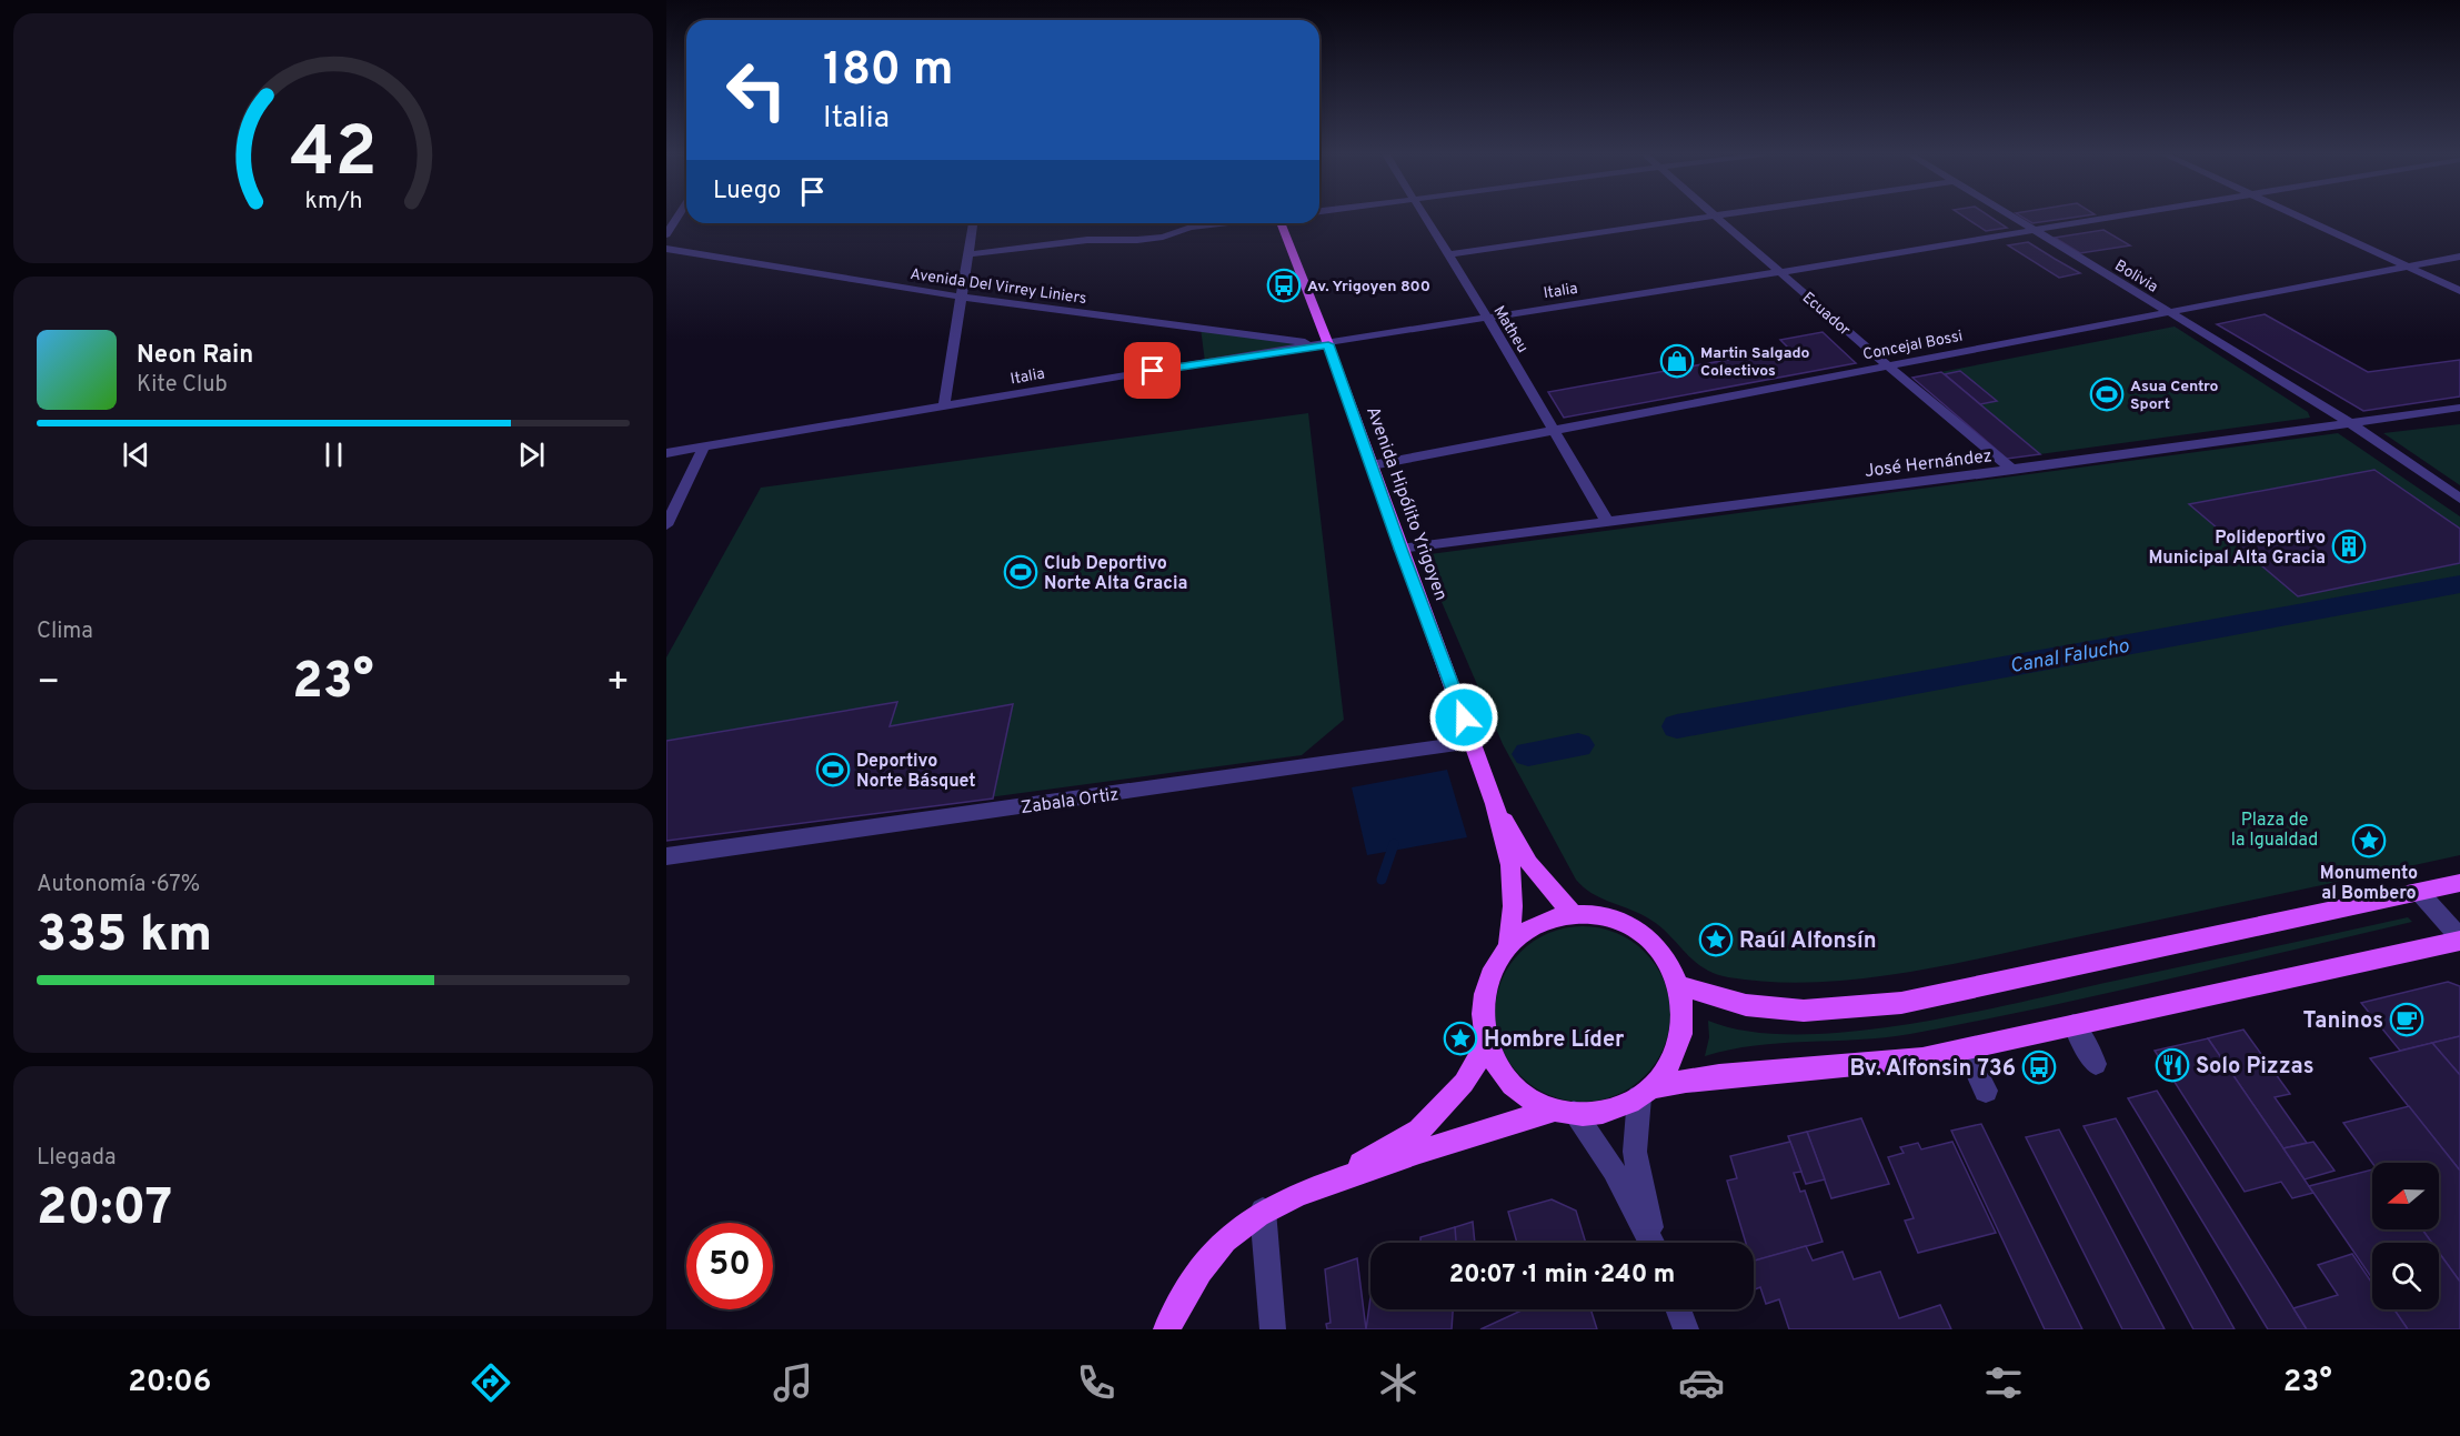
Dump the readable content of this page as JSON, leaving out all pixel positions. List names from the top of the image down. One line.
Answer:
{"streets":{"main road":["Avenida Hipólito Yrigoyen"],"street":["Bolivia","Avenida Del Virrey Liniers","Italia","Ecuador","Matheu","Concejal Bossi","José Hernández","Zabala Ortiz"]},"crossings":[["Bolivia","Italia"],["Bolivia","Concejal Bossi"],["Bolivia","José Hernández"],["Avenida Del Virrey Liniers","Italia"],["Avenida Del Virrey Liniers","Avenida Hipólito Yrigoyen"],["Italia","Ecuador"],["Italia","Matheu"],["Italia","Avenida Hipólito Yrigoyen"],["Ecuador","Concejal Bossi"],["Ecuador","José Hernández"],["Matheu","Concejal Bossi"],["Matheu","José Hernández"],["Concejal Bossi","Avenida Hipólito Yrigoyen"],["José Hernández","Avenida Hipólito Yrigoyen"],["Avenida Hipólito Yrigoyen","Zabala Ortiz"]],"water":["Canal Falucho"],"parks":["Plaza de la Igualdad"],"places":{"bus stop":["Av. Yrigoyen 800","Bv. Alfonsin 736"],"shop":["Martin Salgado Colectivos"],"sports":["Asua Centro Sport","Club Deportivo Norte Alta Gracia","Deportivo Norte Básquet"],"building":["Polideportivo Municipal Alta Gracia"],"place":["Monumento al Bombero","Raúl Alfonsín","Hombre Líder"],"cafe":["Taninos"],"restaurant":["Solo Pizzas"]},"north":"left","page":{"turn":["180 m","Italia"],"then":"Luego","song":["Neon Rain","Kite Club"],"tile":["Clima",["Autonomía · 67%","335 km"],["Llegada","20:07"]],"heat":["−","23°","+"],"limit":"50","trip":"20:07 · 1 min · 240 m","tabs":["20:06","23°"],"gauge":["42","km/h"]}}
